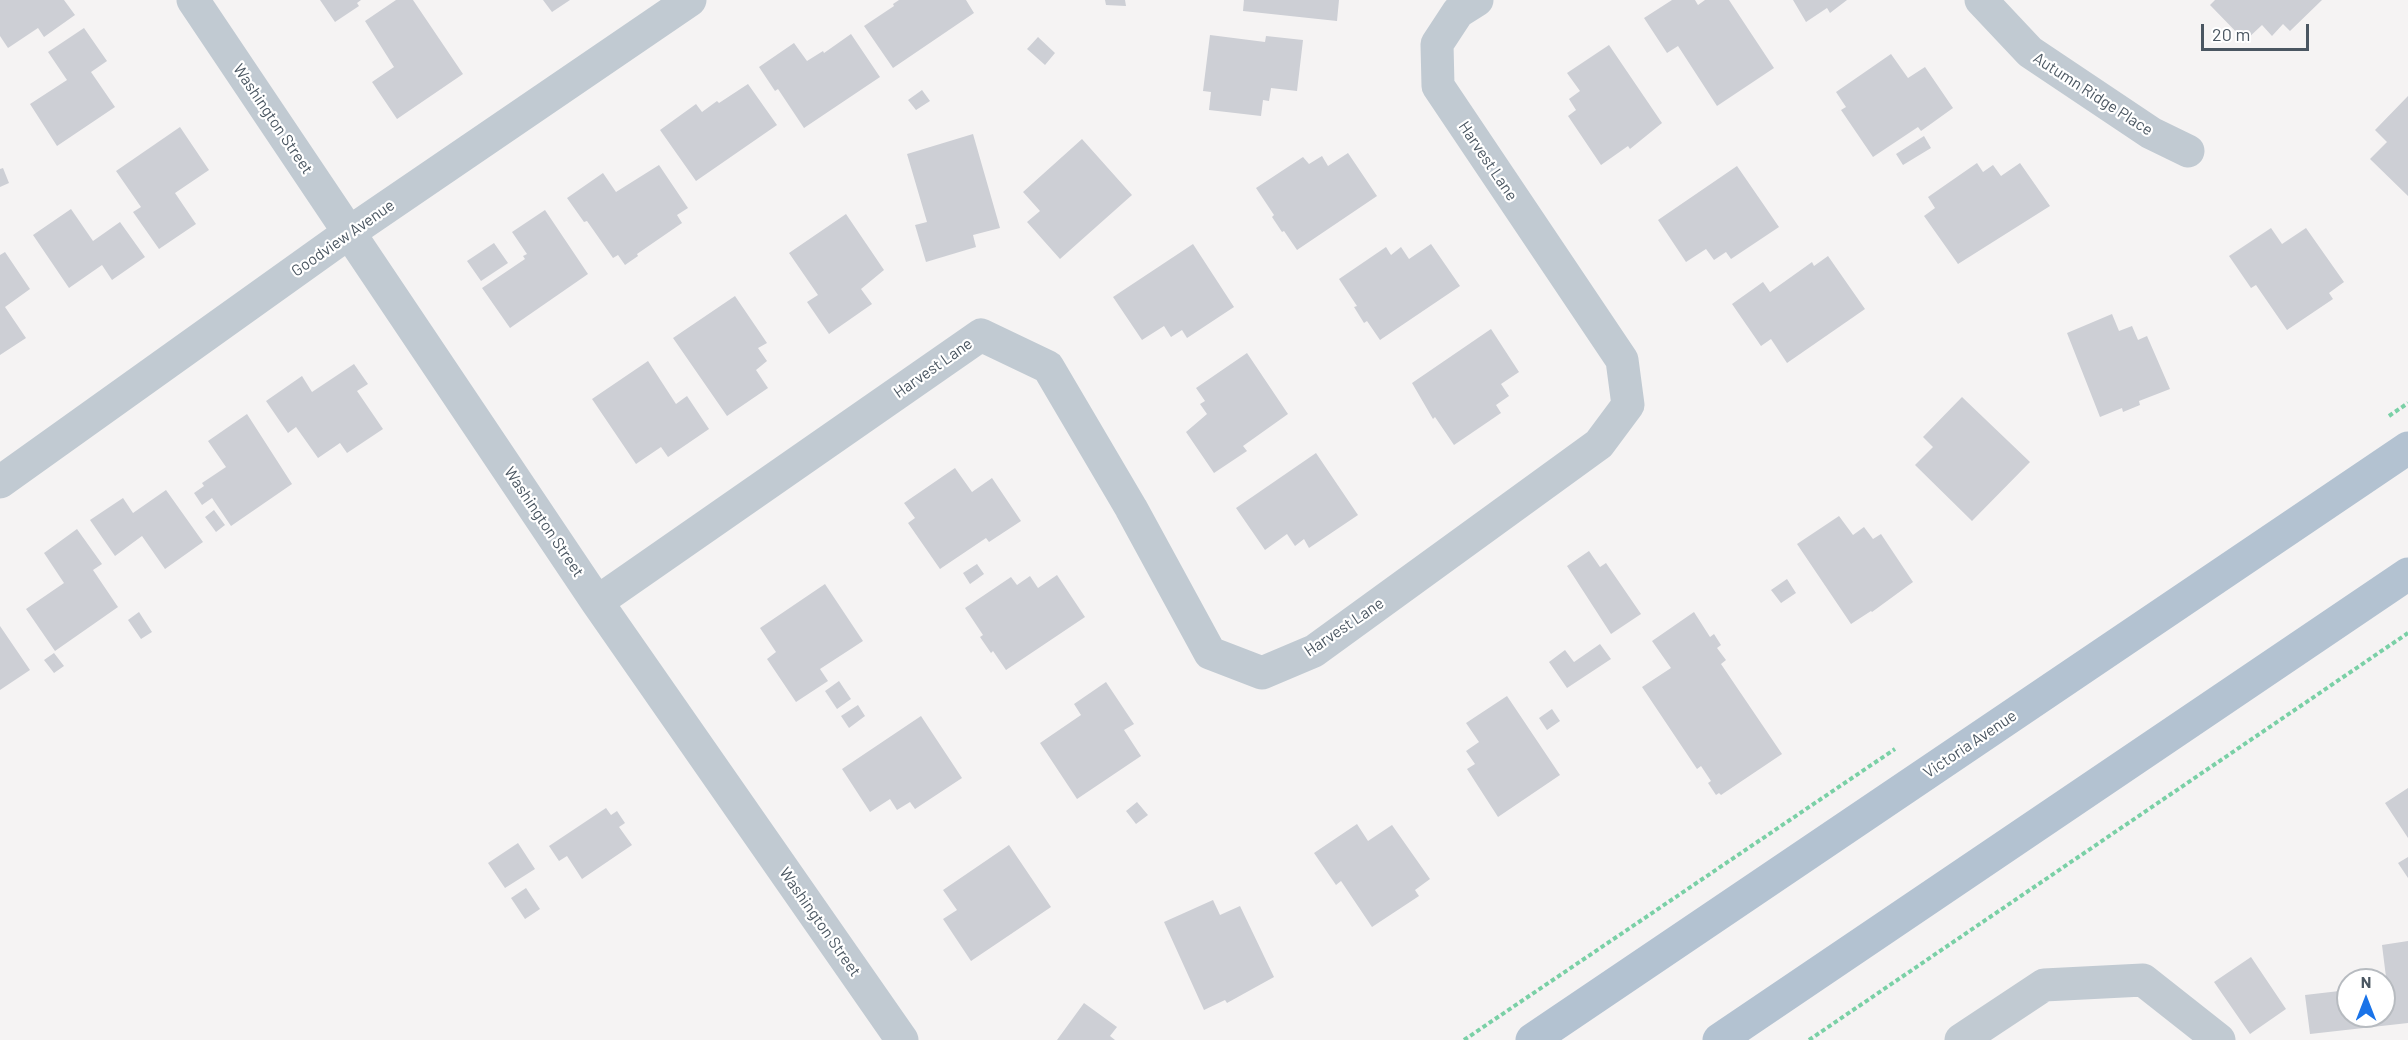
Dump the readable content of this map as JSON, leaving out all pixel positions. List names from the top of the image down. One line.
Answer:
{"streets":{"main road":["Victoria Avenue"],"street":["Autumn Ridge Place","Washington Street","Harvest Lane","Goodview Avenue"]},"crossings":[["Washington Street","Harvest Lane"],["Washington Street","Goodview Avenue"]],"scale_bar":"20 m","north":"top"}
